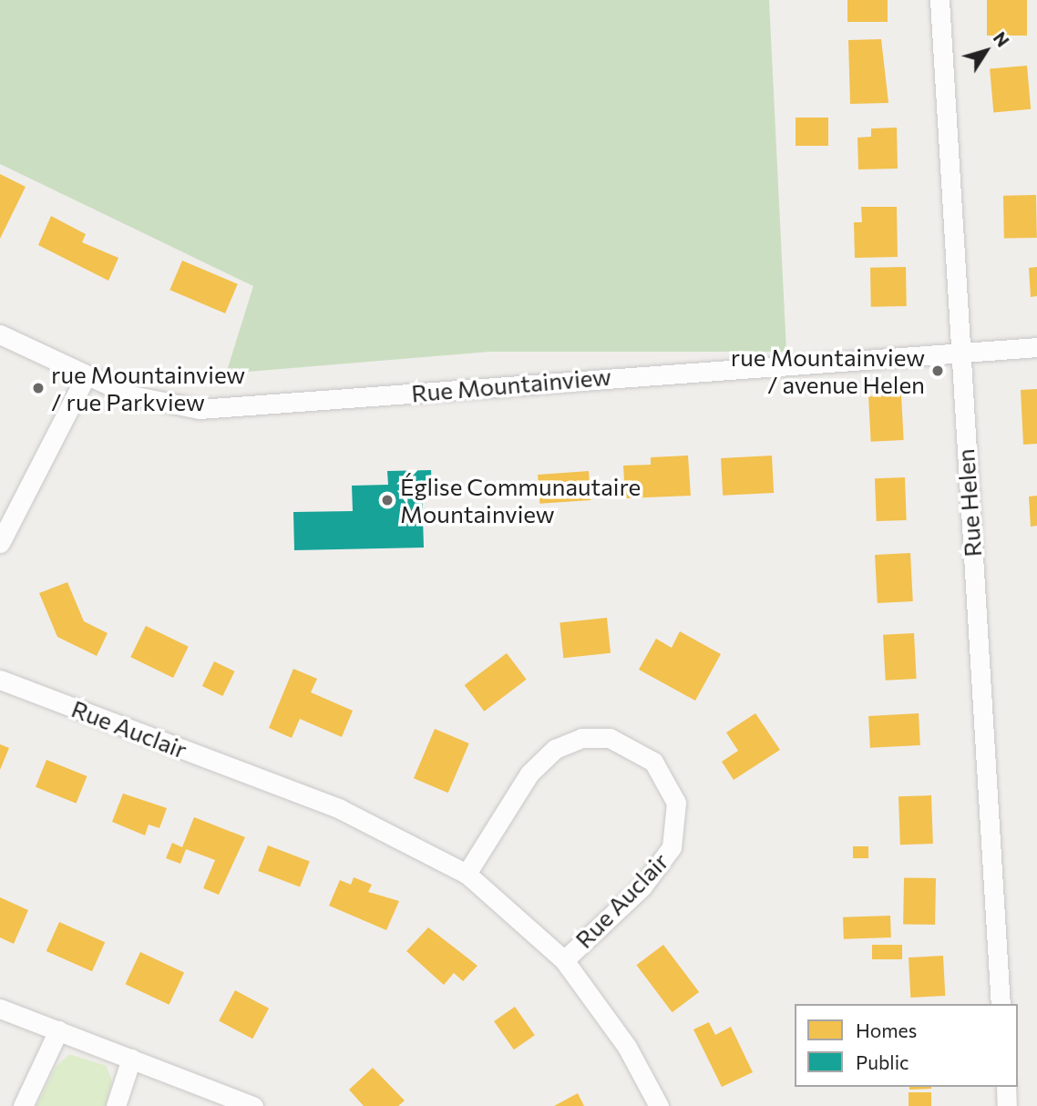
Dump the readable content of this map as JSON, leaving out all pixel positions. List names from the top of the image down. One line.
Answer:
{"streets":{"street":["Rue Mountainview","Rue Helen","Rue Auclair"]},"crossings":[["Rue Mountainview","Rue Helen"]],"places":["rue Mountainview / avenue Helen","rue Mountainview / rue Parkview","Église Communautaire Mountainview"],"legend":["Homes","Public"],"north":"top right"}
